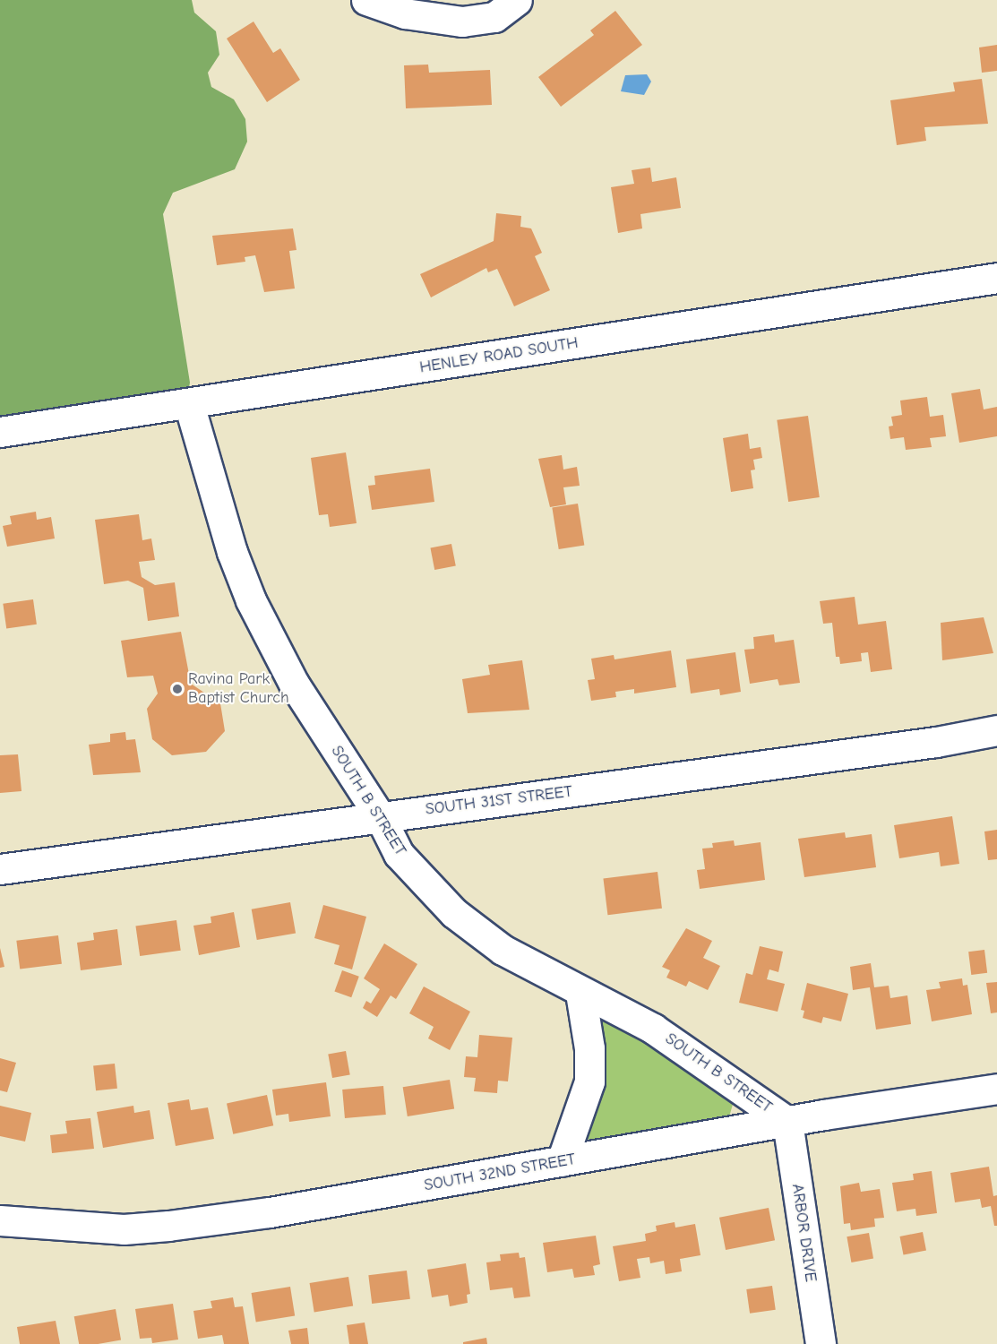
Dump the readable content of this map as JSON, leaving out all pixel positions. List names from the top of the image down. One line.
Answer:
{"streets":{"street":["HENLEY ROAD SOUTH","SOUTH B STREET","SOUTH 31ST STREET","SOUTH 32ND STREET","ARBOR DRIVE"]},"crossings":[["HENLEY ROAD SOUTH","SOUTH B STREET"],["SOUTH B STREET","SOUTH 31ST STREET"],["SOUTH B STREET","SOUTH 32ND STREET"],["SOUTH B STREET","ARBOR DRIVE"],["SOUTH 32ND STREET","ARBOR DRIVE"]],"places":["Ravina Park Baptist Church"]}
